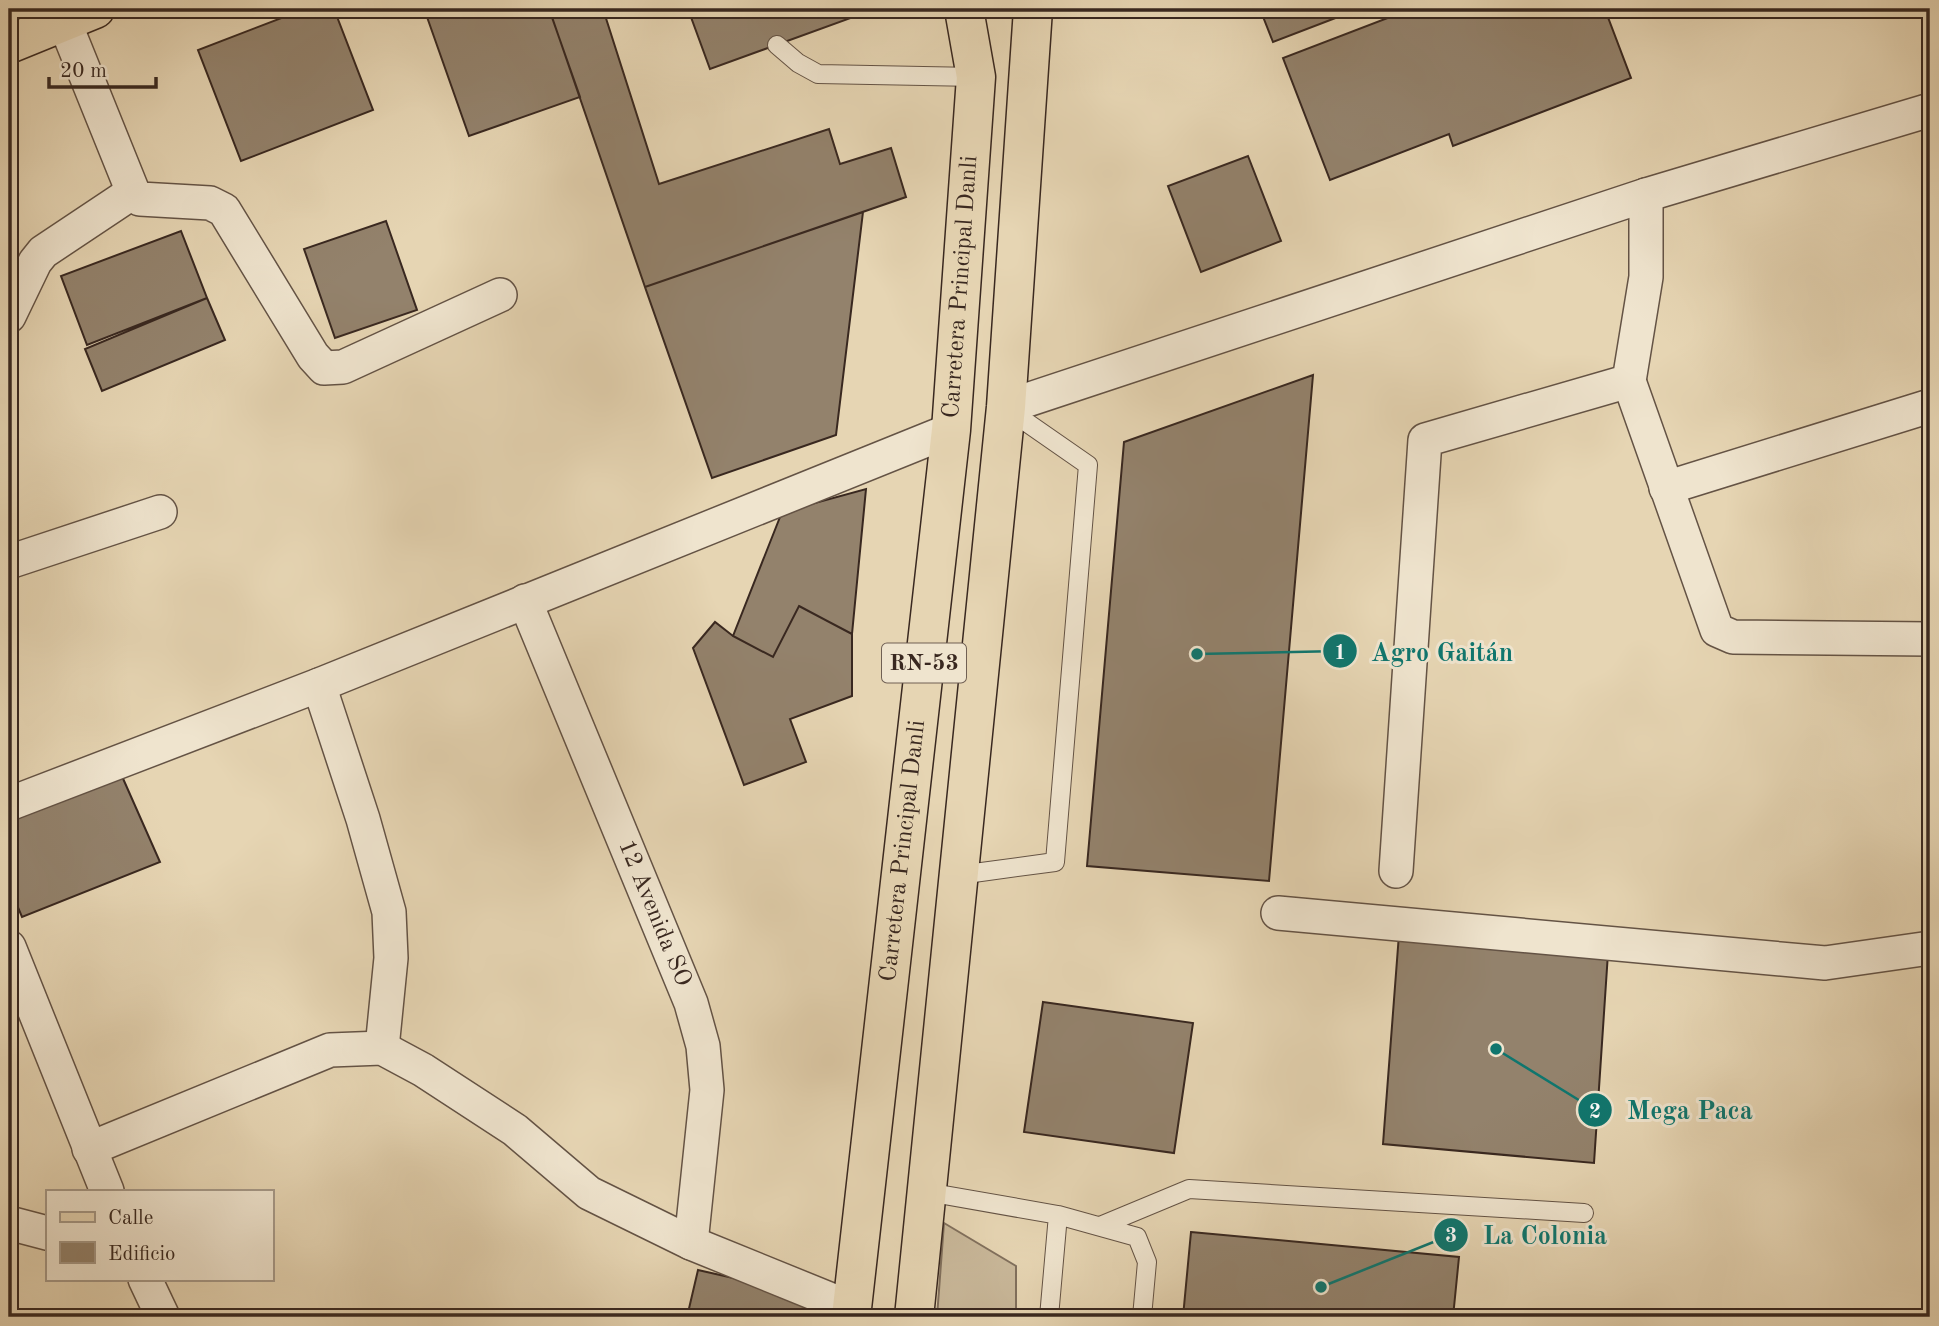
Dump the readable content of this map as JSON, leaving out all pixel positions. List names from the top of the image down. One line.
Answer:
{"streets":{"main road":["Carretera Principal Danli","RN-53"],"street":["12 Avenida SO"]},"places":["Agro Gaitán","Mega Paca","La Colonia"],"legend":["Calle","Edificio"],"scale_bar":"20 m"}
